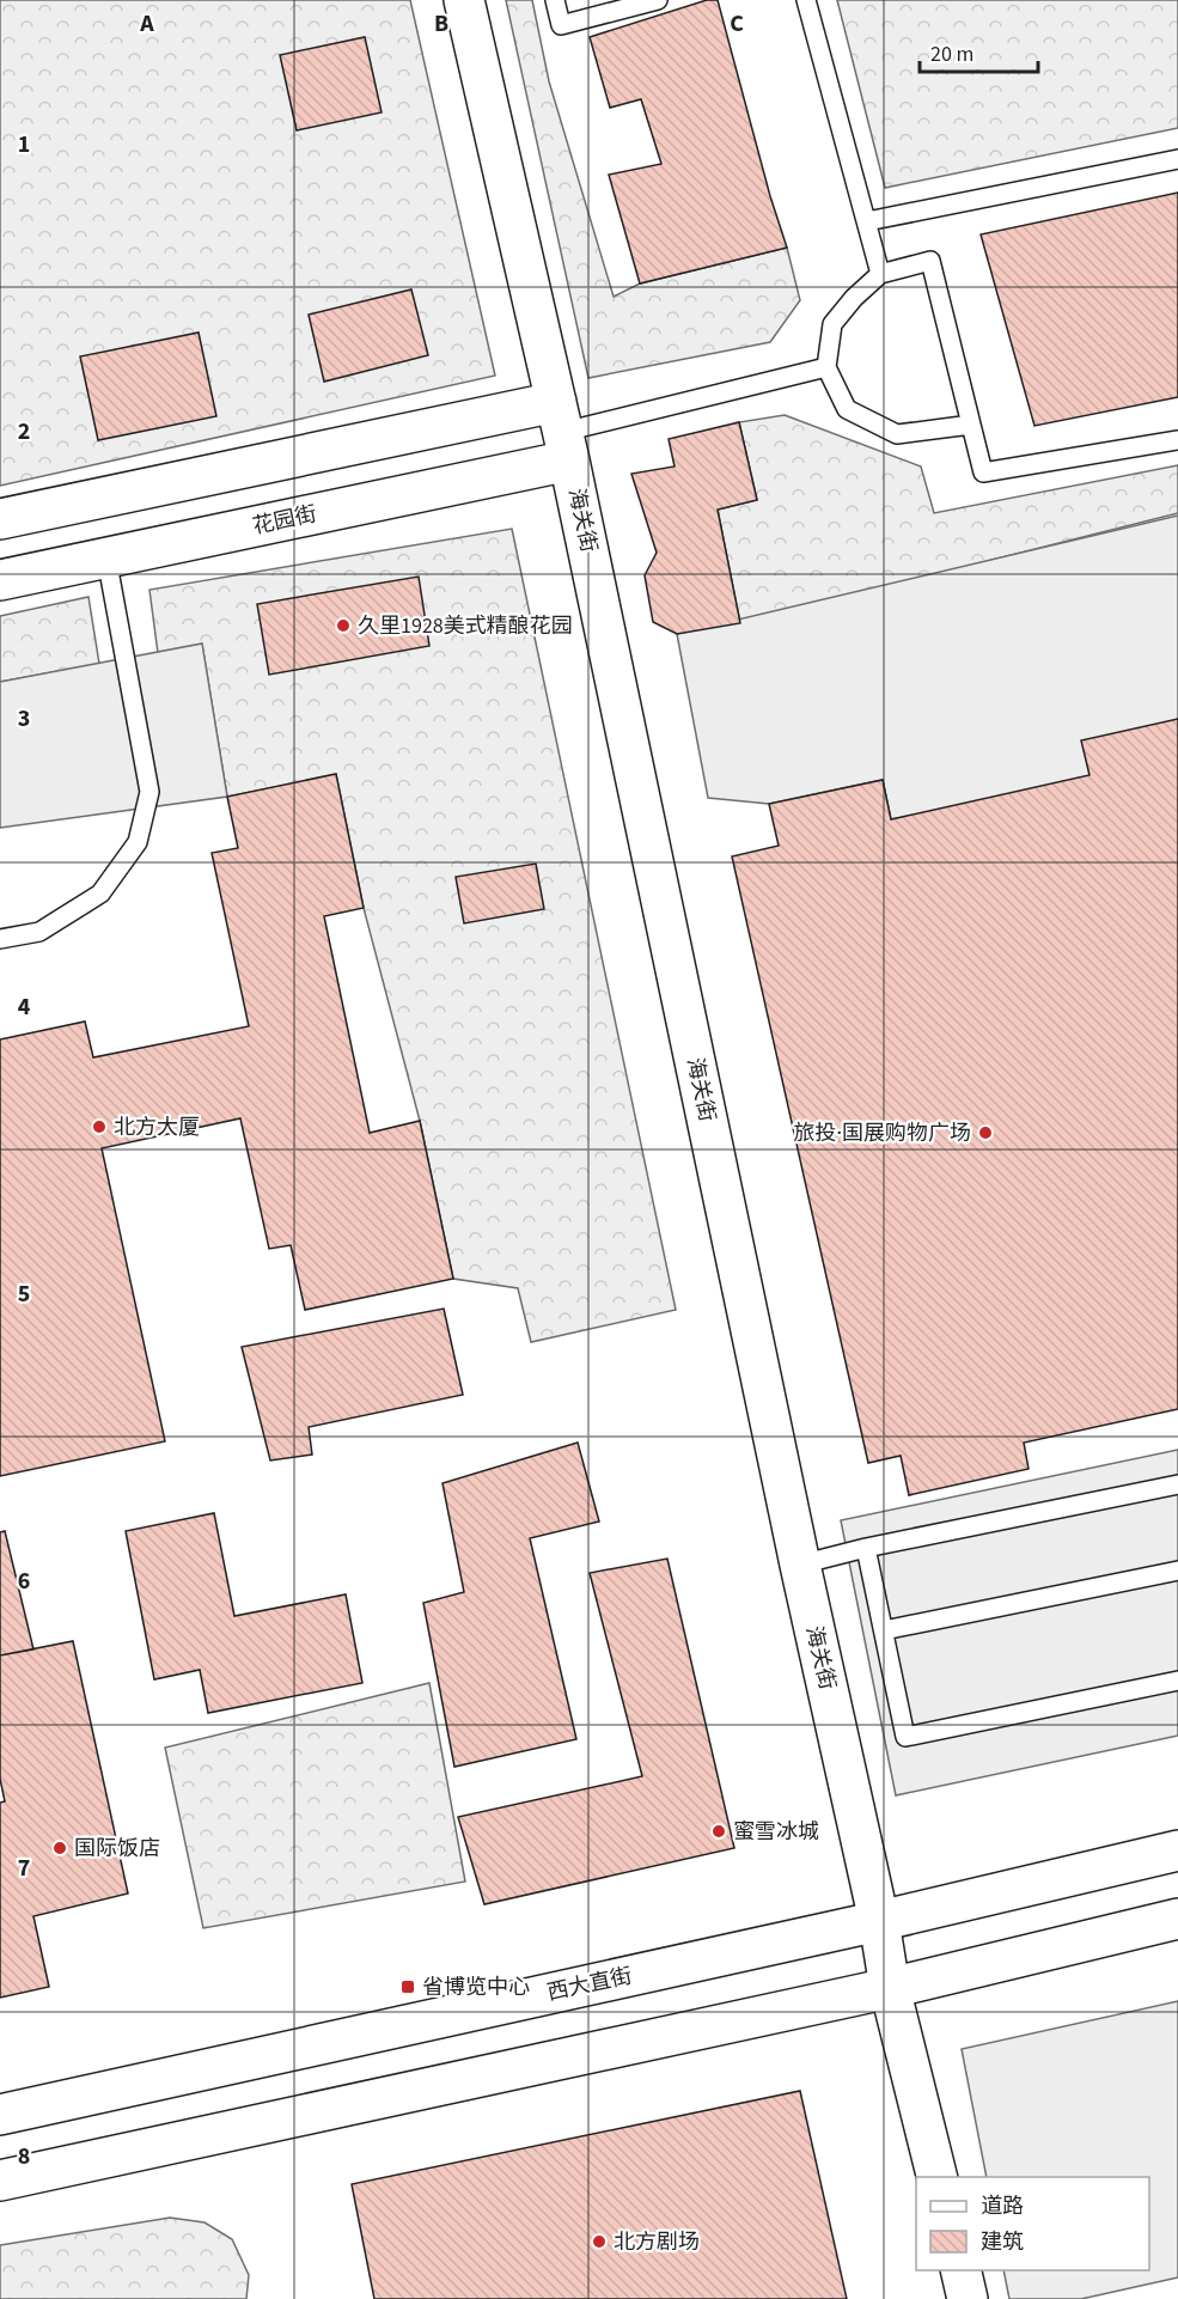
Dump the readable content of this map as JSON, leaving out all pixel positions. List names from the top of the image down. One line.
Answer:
{"streets":{"main road":["花园街","海关街","西大直街"]},"crossings":[["花园街","海关街"],["海关街","西大直街"]],"places":{"other":["久里1928美式精酿花园","北方大厦","旅投·国展购物广场","蜜雪冰城","国际饭店","北方剧场"],"transit":["省博览中心"]},"legend":["道路","建筑"],"scale_bar":"20 m","grid":{"columns":["A","B","C"],"rows":["1","2","3","4","5","6","7","8"]}}
